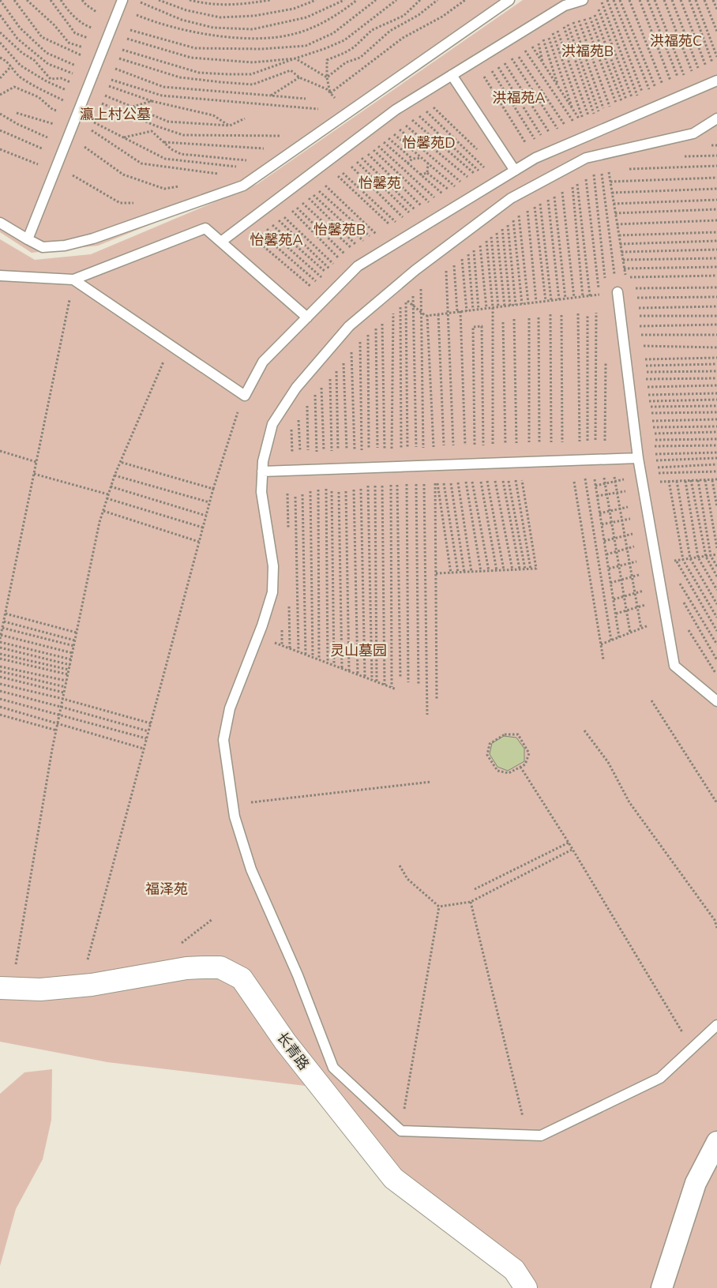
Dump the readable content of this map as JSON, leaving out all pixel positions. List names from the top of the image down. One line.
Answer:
{"streets":{"street":["长青路"]},"parks":["洪福苑C","洪福苑B","洪福苑A","瀛上村公墓","怡馨苑D","怡馨苑","怡馨苑B","怡馨苑A","灵山墓园","福泽苑"]}
